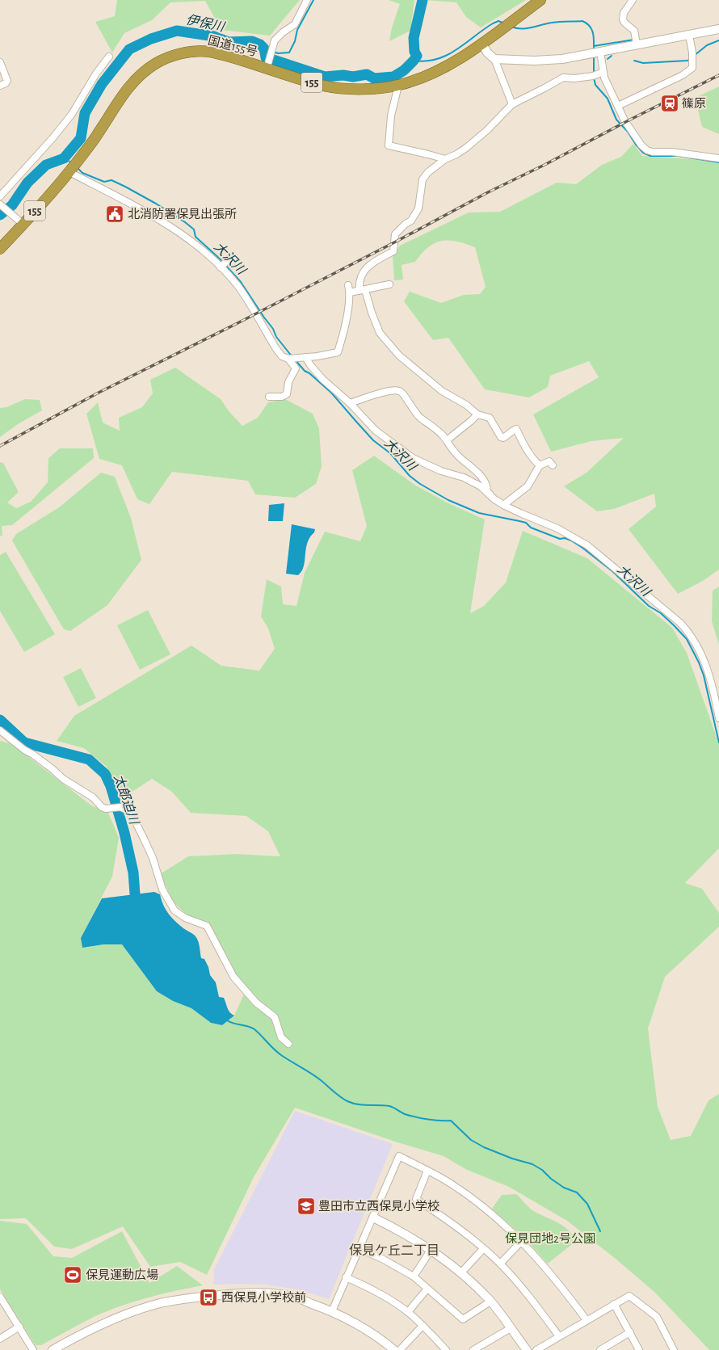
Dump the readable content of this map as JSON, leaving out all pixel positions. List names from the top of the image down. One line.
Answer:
{"streets":{"highway":["国道155号","155"]},"districts":["保見ケ丘二丁目"],"water":["伊保川","大沢川","太郎迫川"],"parks":["保見団地2号公園"],"places":{"station":["篠原"],"public building":["北消防署保見出張所"],"school or university":["豊田市立西保見小学校"],"sports":["保見運動広場"],"bus stop":["西保見小学校前"]}}
